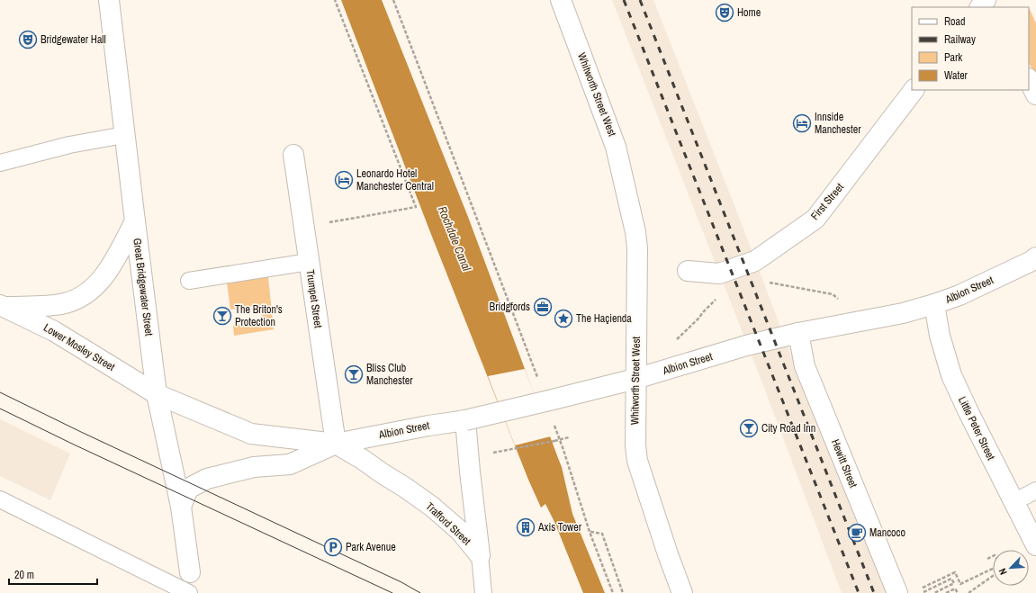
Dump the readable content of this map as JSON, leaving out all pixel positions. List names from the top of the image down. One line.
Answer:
{"streets":{"street":["Whitworth Street West","First Street","Great Bridgewater Street","Albion Street","Trumpet Street","Lower Mosley Street","Little Peter Street","Hewitt Street","Trafford Street"]},"crossings":[["Whitworth Street West","Albion Street"],["Great Bridgewater Street","Albion Street"],["Great Bridgewater Street","Lower Mosley Street"],["Albion Street","Trumpet Street"],["Albion Street","Lower Mosley Street"],["Albion Street","Little Peter Street"],["Albion Street","Hewitt Street"],["Albion Street","Trafford Street"],["Trumpet Street","Trafford Street"]],"water":["Rochdale Canal"],"places":{"theatre":["Home","Bridgewater Hall"],"hotel":["Innside Manchester","Leonardo Hotel Manchester Central"],"office":["Bridgfords"],"bar":["The Briton's Protection","Bliss Club Manchester","City Road Inn"],"place":["The Haçienda"],"building":["Axis Tower"],"cafe":["Mancoco"],"parking":["Park Avenue"]},"legend":["Road","Railway","Park","Water"],"scale_bar":"20 m","north":"bottom left"}
